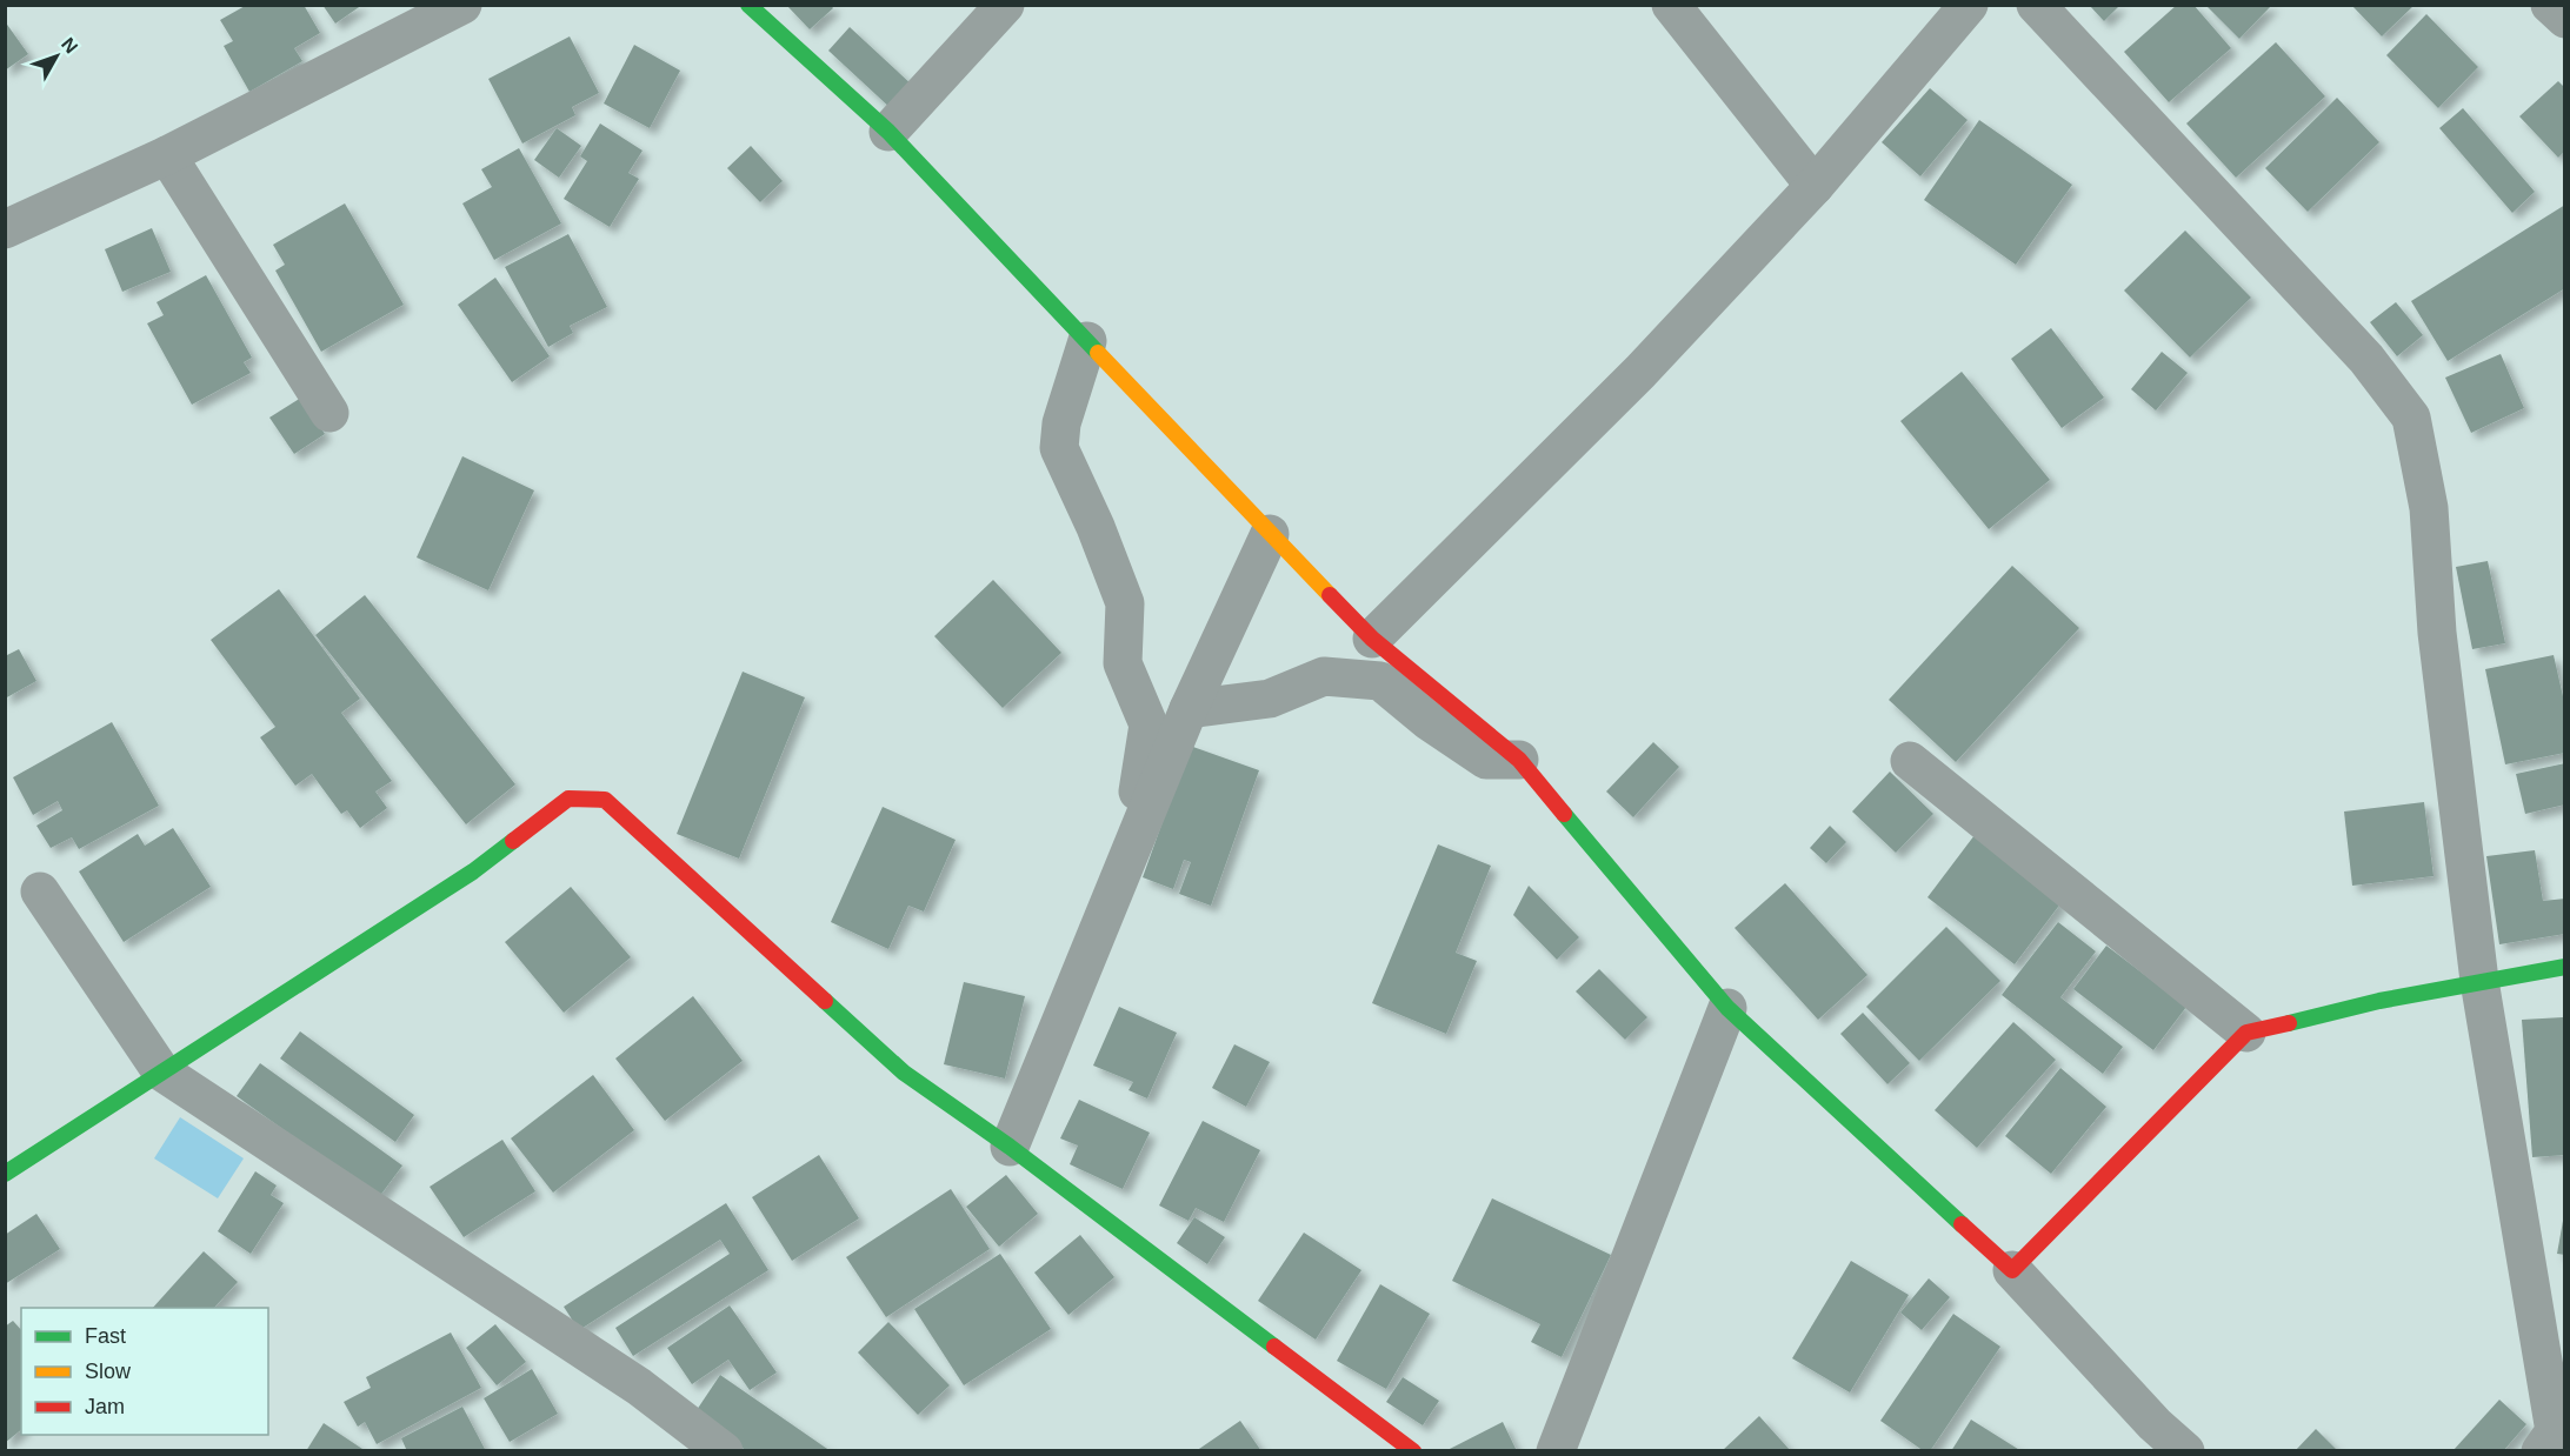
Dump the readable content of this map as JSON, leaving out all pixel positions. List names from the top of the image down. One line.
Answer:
{"legend":["Fast","Slow","Jam"],"north":"top right"}
